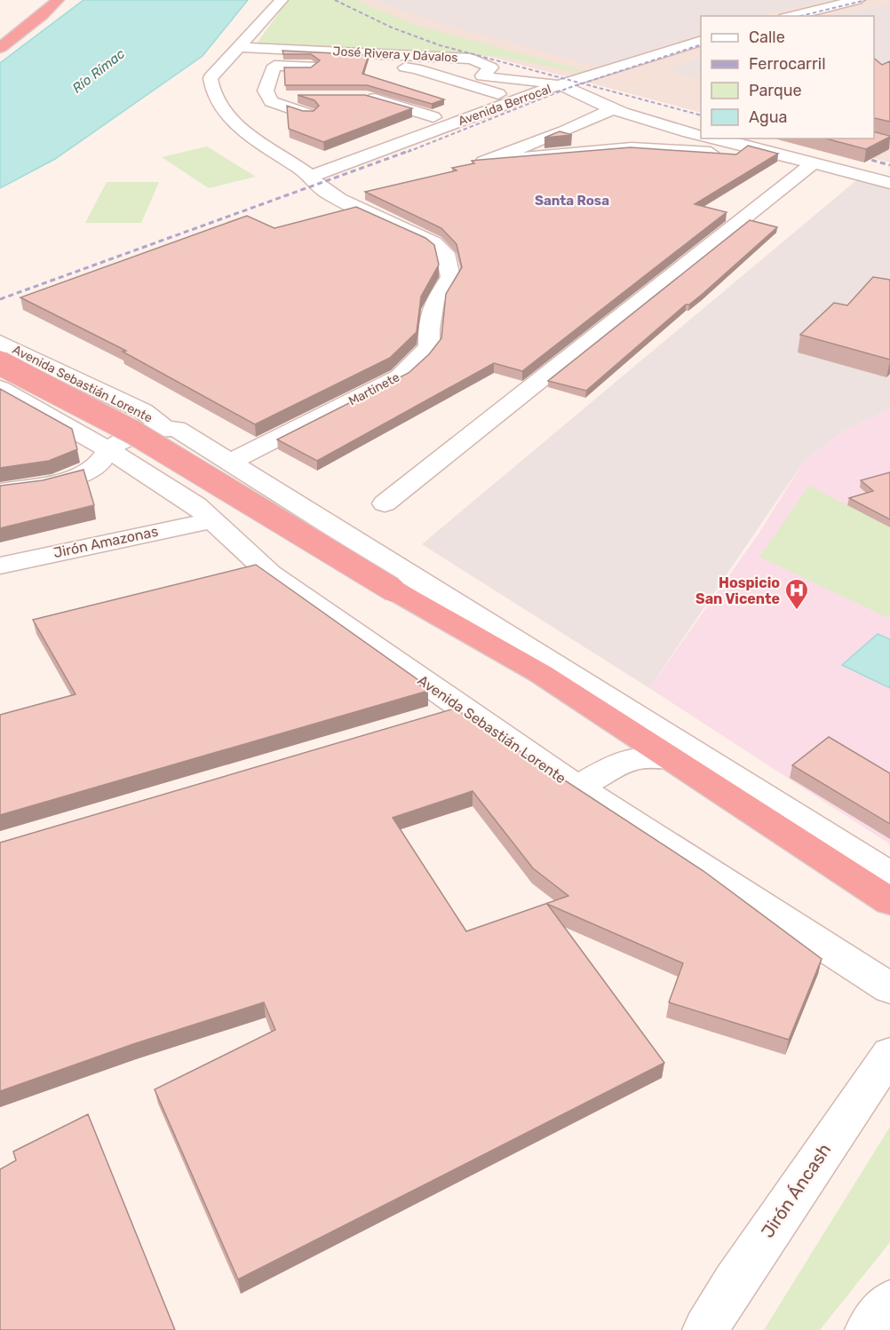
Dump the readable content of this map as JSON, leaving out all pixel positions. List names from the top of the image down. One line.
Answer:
{"streets":{"street":["José Rivera y Dávalos","Avenida Berrocal","Avenida Sebastián Lorente","Martinete","Jirón Amazonas","Jirón Áncash"]},"crossings":[["José Rivera y Dávalos","Avenida Berrocal"],["José Rivera y Dávalos","Martinete"],["Avenida Berrocal","Martinete"],["Avenida Sebastián Lorente","Jirón Amazonas"]],"districts":["Santa Rosa"],"water":["Río Rímac"],"places":{"hospital":["Hospicio San Vicente"]},"legend":["Calle","Ferrocarril","Parque","Agua"]}
